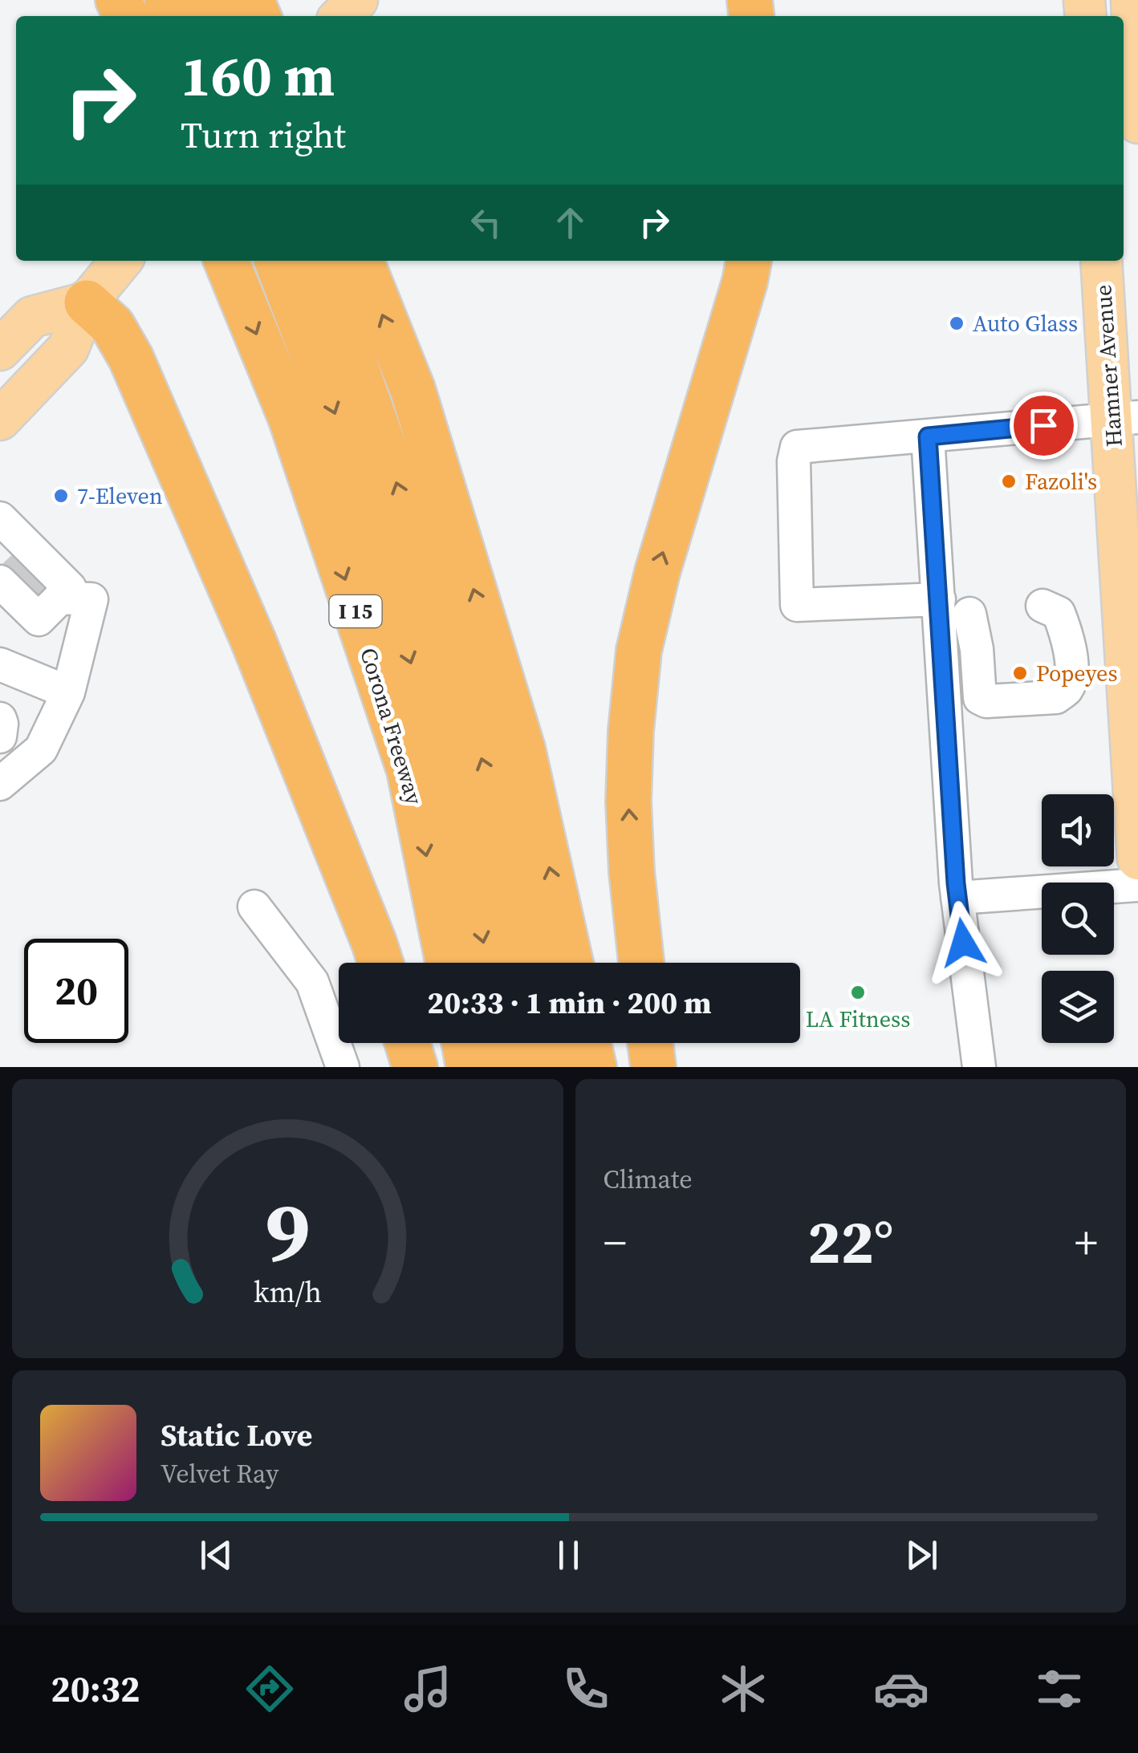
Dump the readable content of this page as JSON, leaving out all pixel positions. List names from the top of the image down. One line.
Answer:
{"streets":{"highway":["I 15","Corona Freeway"],"main road":["Hamner Avenue"]},"places":["Auto Glass","Fazoli's","7-Eleven","Popeyes","LA Fitness"],"page":{"turn":["160 m","Turn right"],"limit":"20","trip":"20:33 · 1 min · 200 m","tile":"Climate","heat":["−","22°","+"],"song":["Static Love","Velvet Ray"],"tabs":"20:32","gauge":["9","km/h"]}}
